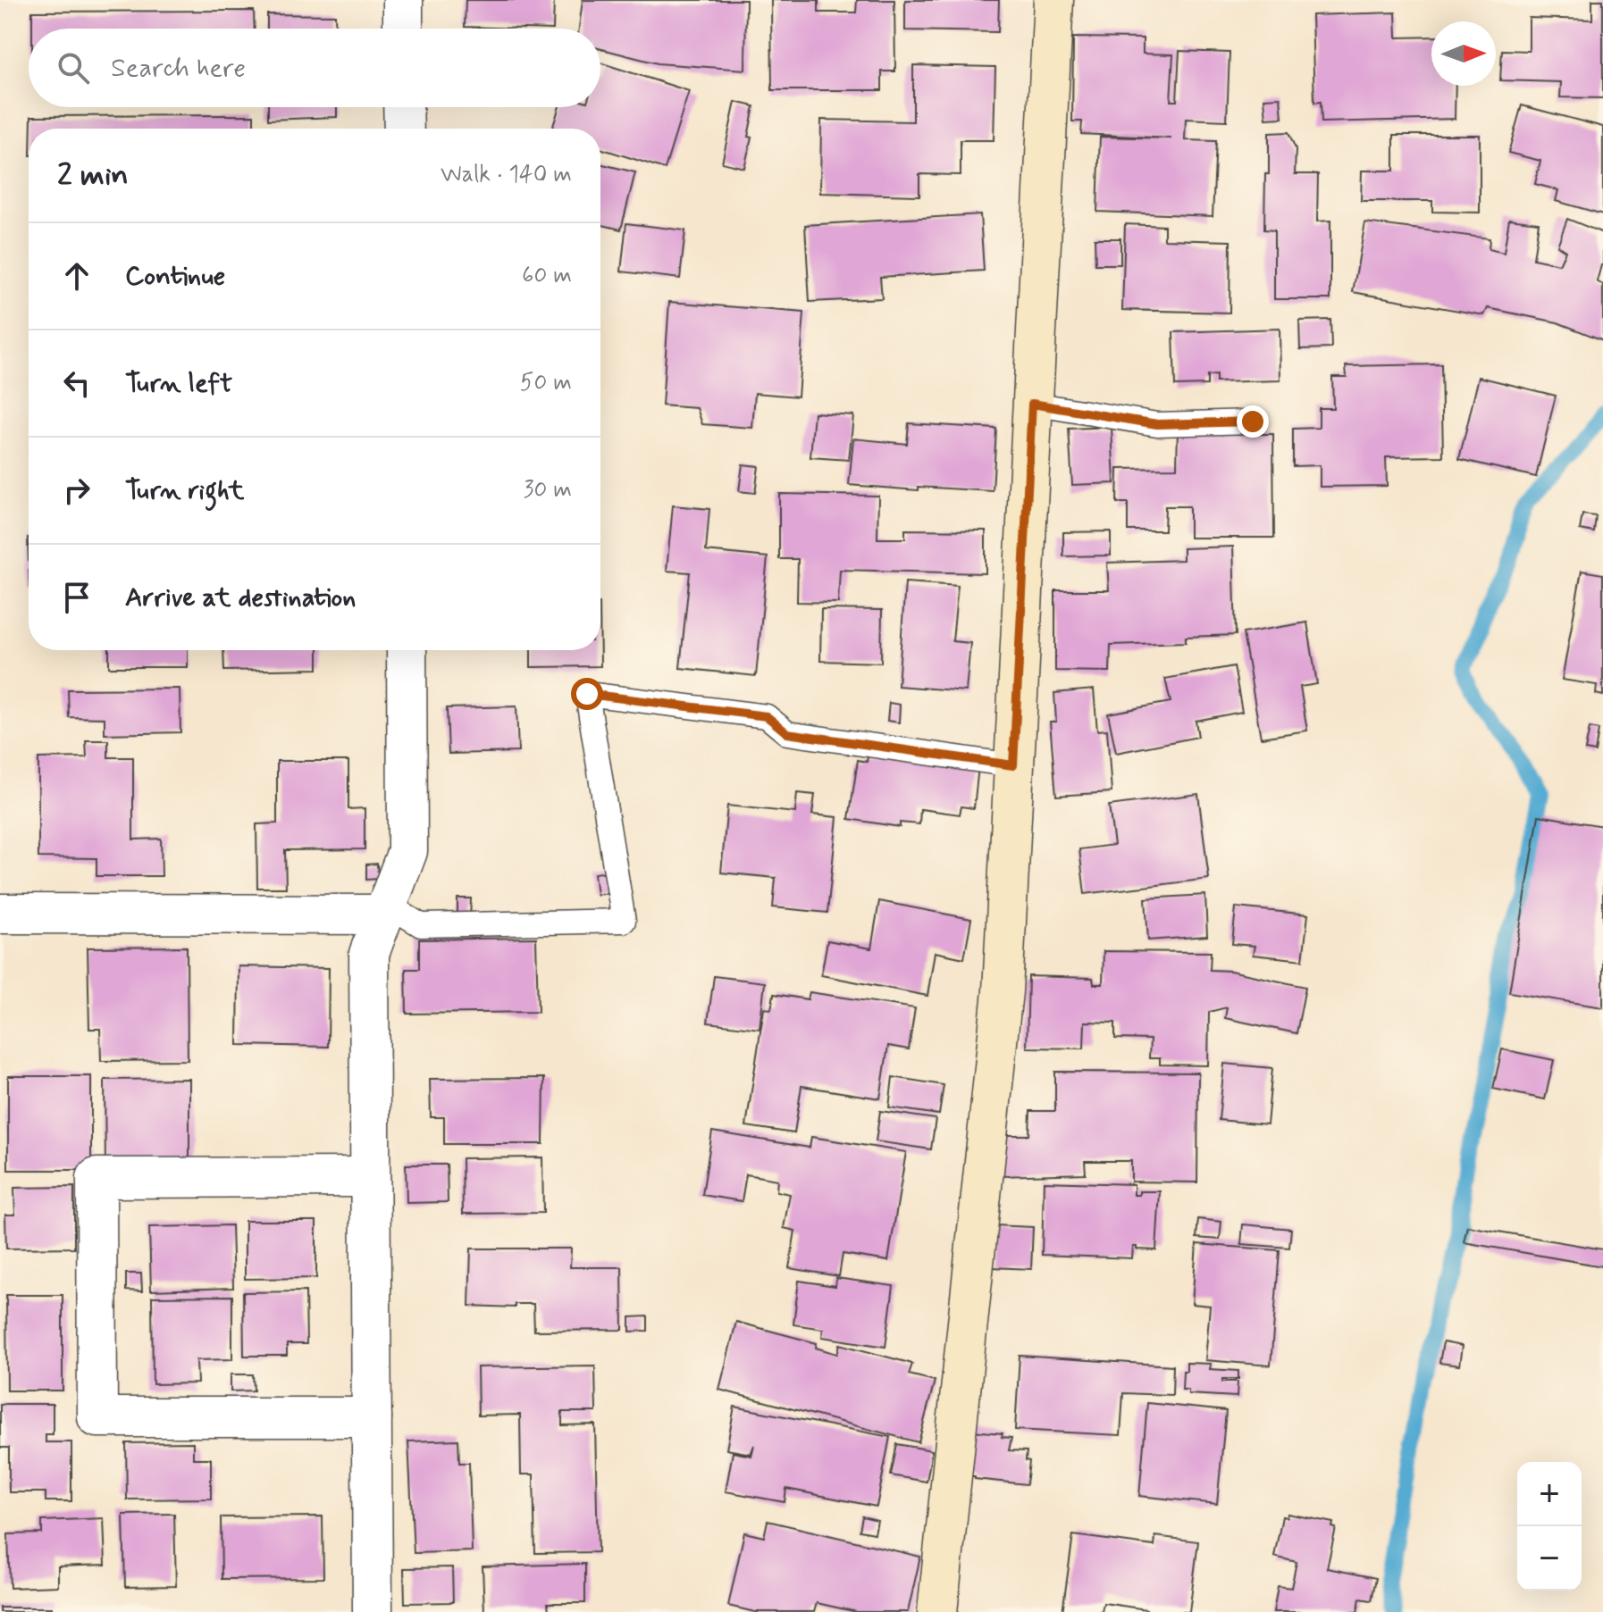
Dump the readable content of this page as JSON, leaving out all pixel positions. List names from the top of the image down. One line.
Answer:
{"north":"right","page":{"search":"Search here","heading":["2 min","Walk · 140 m"],"list":[["Continue","60 m"],["Turn left","50 m"],["Turn right","30 m"],"Arrive at destination"],"map_buttons":["+","−"]}}
